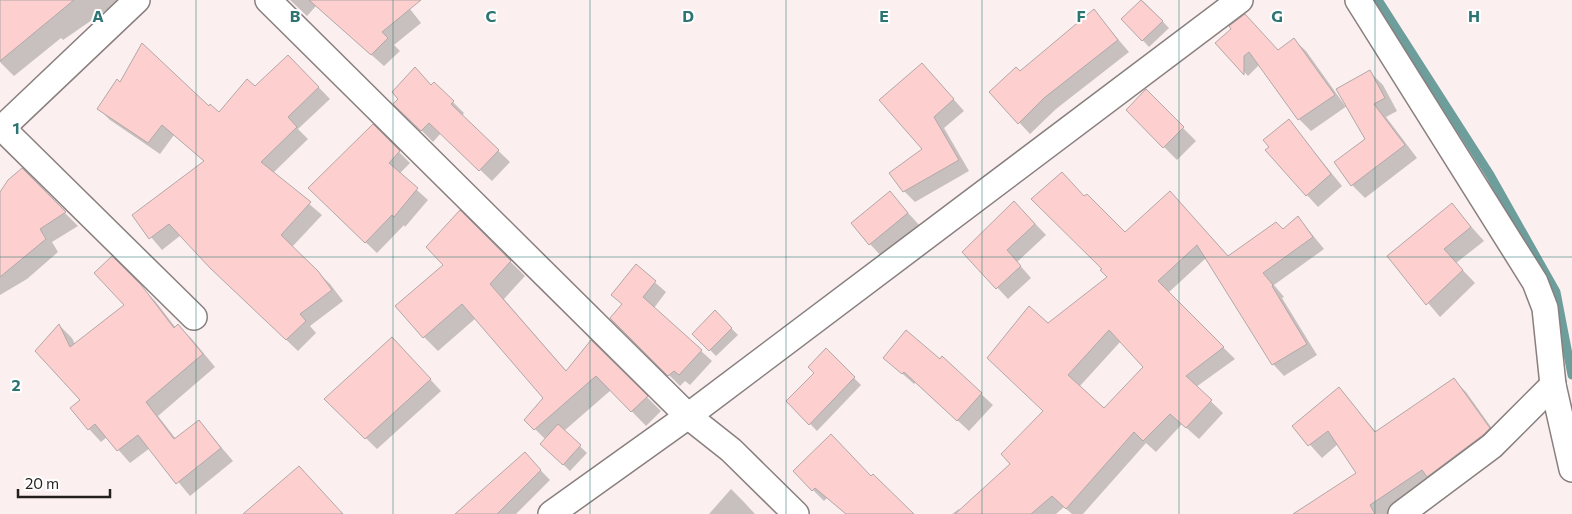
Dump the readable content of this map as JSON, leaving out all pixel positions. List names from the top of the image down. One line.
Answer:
{"scale_bar":"20 m","grid":{"columns":["A","B","C","D","E","F","G","H"],"rows":["1","2"]}}
